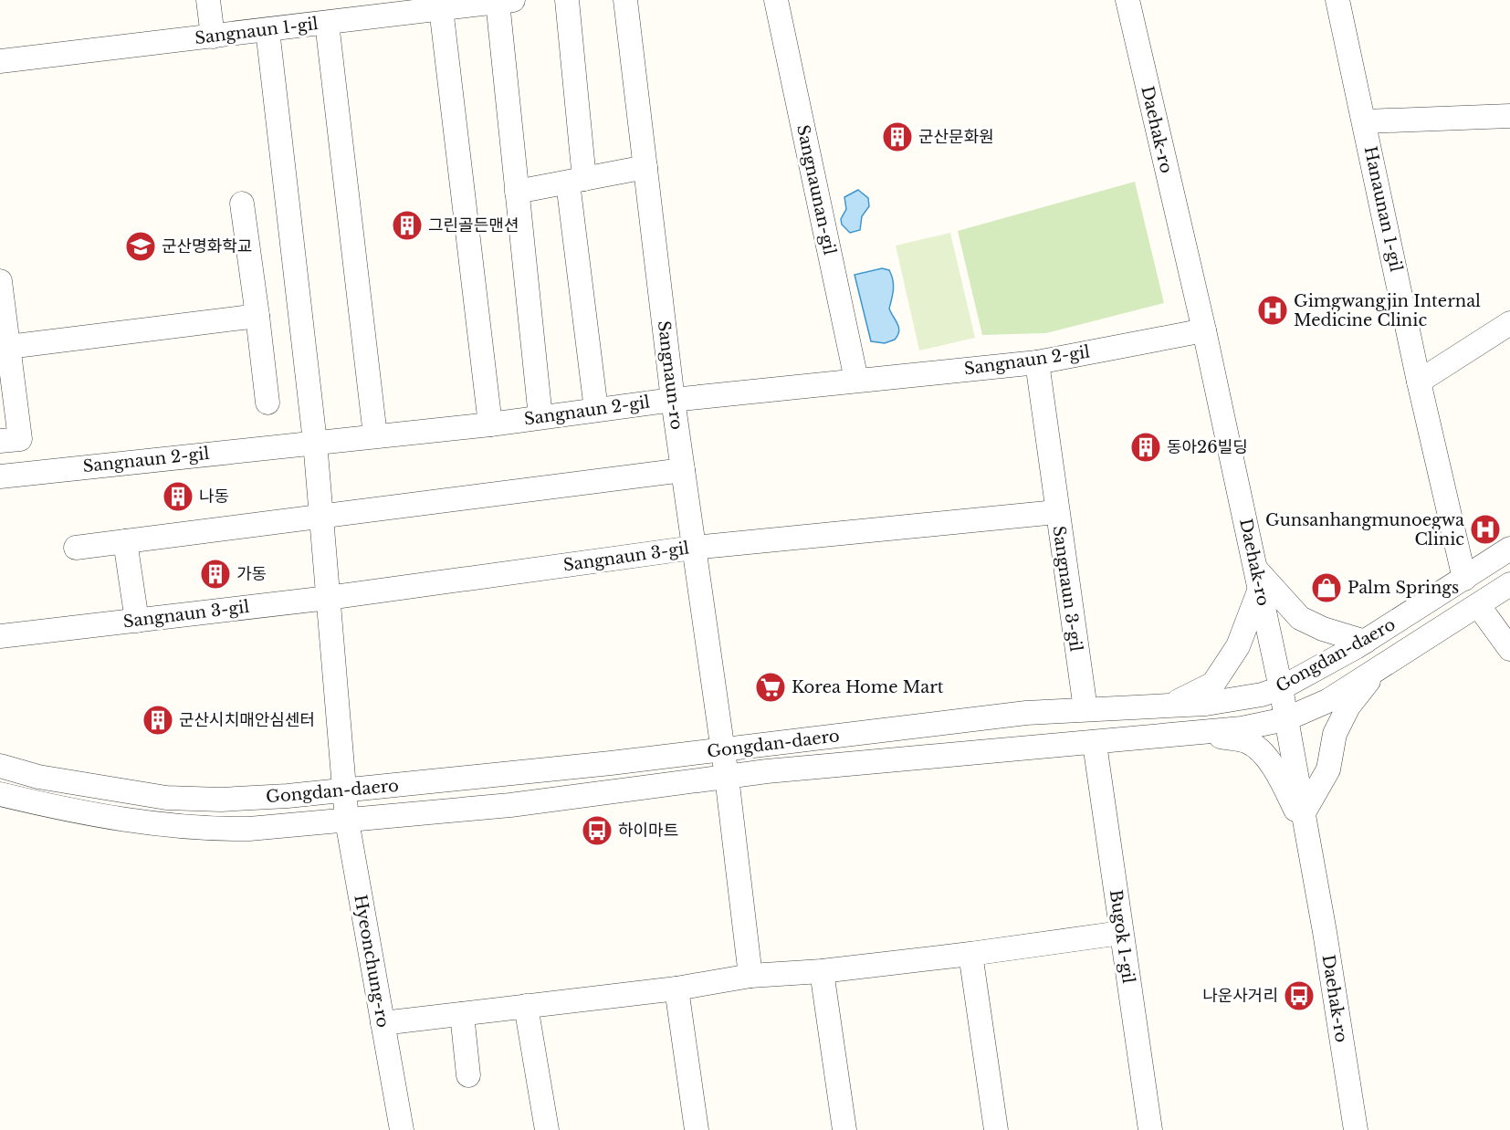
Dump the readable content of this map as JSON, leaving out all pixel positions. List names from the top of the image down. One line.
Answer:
{"streets":{"street":["Sangnaun 1-gil","Daehak-ro","Sangnaunan-gil","Hanaunan 1-gil","Sangnaun 2-gil","Sangnaun-ro","Sangnaun 3-gil","Gongdan-daero","Bugok 1-gil","Hyeonchung-ro"]},"crossings":[["Sangnaun 1-gil","Hyeonchung-ro"],["Daehak-ro","Sangnaun 2-gil"],["Daehak-ro","Gongdan-daero"],["Sangnaunan-gil","Sangnaun 2-gil"],["Hanaunan 1-gil","Gongdan-daero"],["Sangnaun 2-gil","Sangnaun-ro"],["Sangnaun 2-gil","Hyeonchung-ro"],["Sangnaun-ro","Sangnaun 3-gil"],["Sangnaun-ro","Gongdan-daero"],["Sangnaun 3-gil","Gongdan-daero"],["Sangnaun 3-gil","Hyeonchung-ro"],["Gongdan-daero","Bugok 1-gil"],["Gongdan-daero","Hyeonchung-ro"]],"places":{"building":["군산문화원","그린골든맨션","동아26빌딩","나동","가동","군산시치매안심센터"],"school or university":["군산명화학교"],"hospital":["Gimgwangjin Internal Medicine Clinic","Gunsanhangmunoegwa Clinic"],"shop":["Palm Springs"],"supermarket":["Korea Home Mart"],"bus stop":["하이마트","나운사거리"]}}
